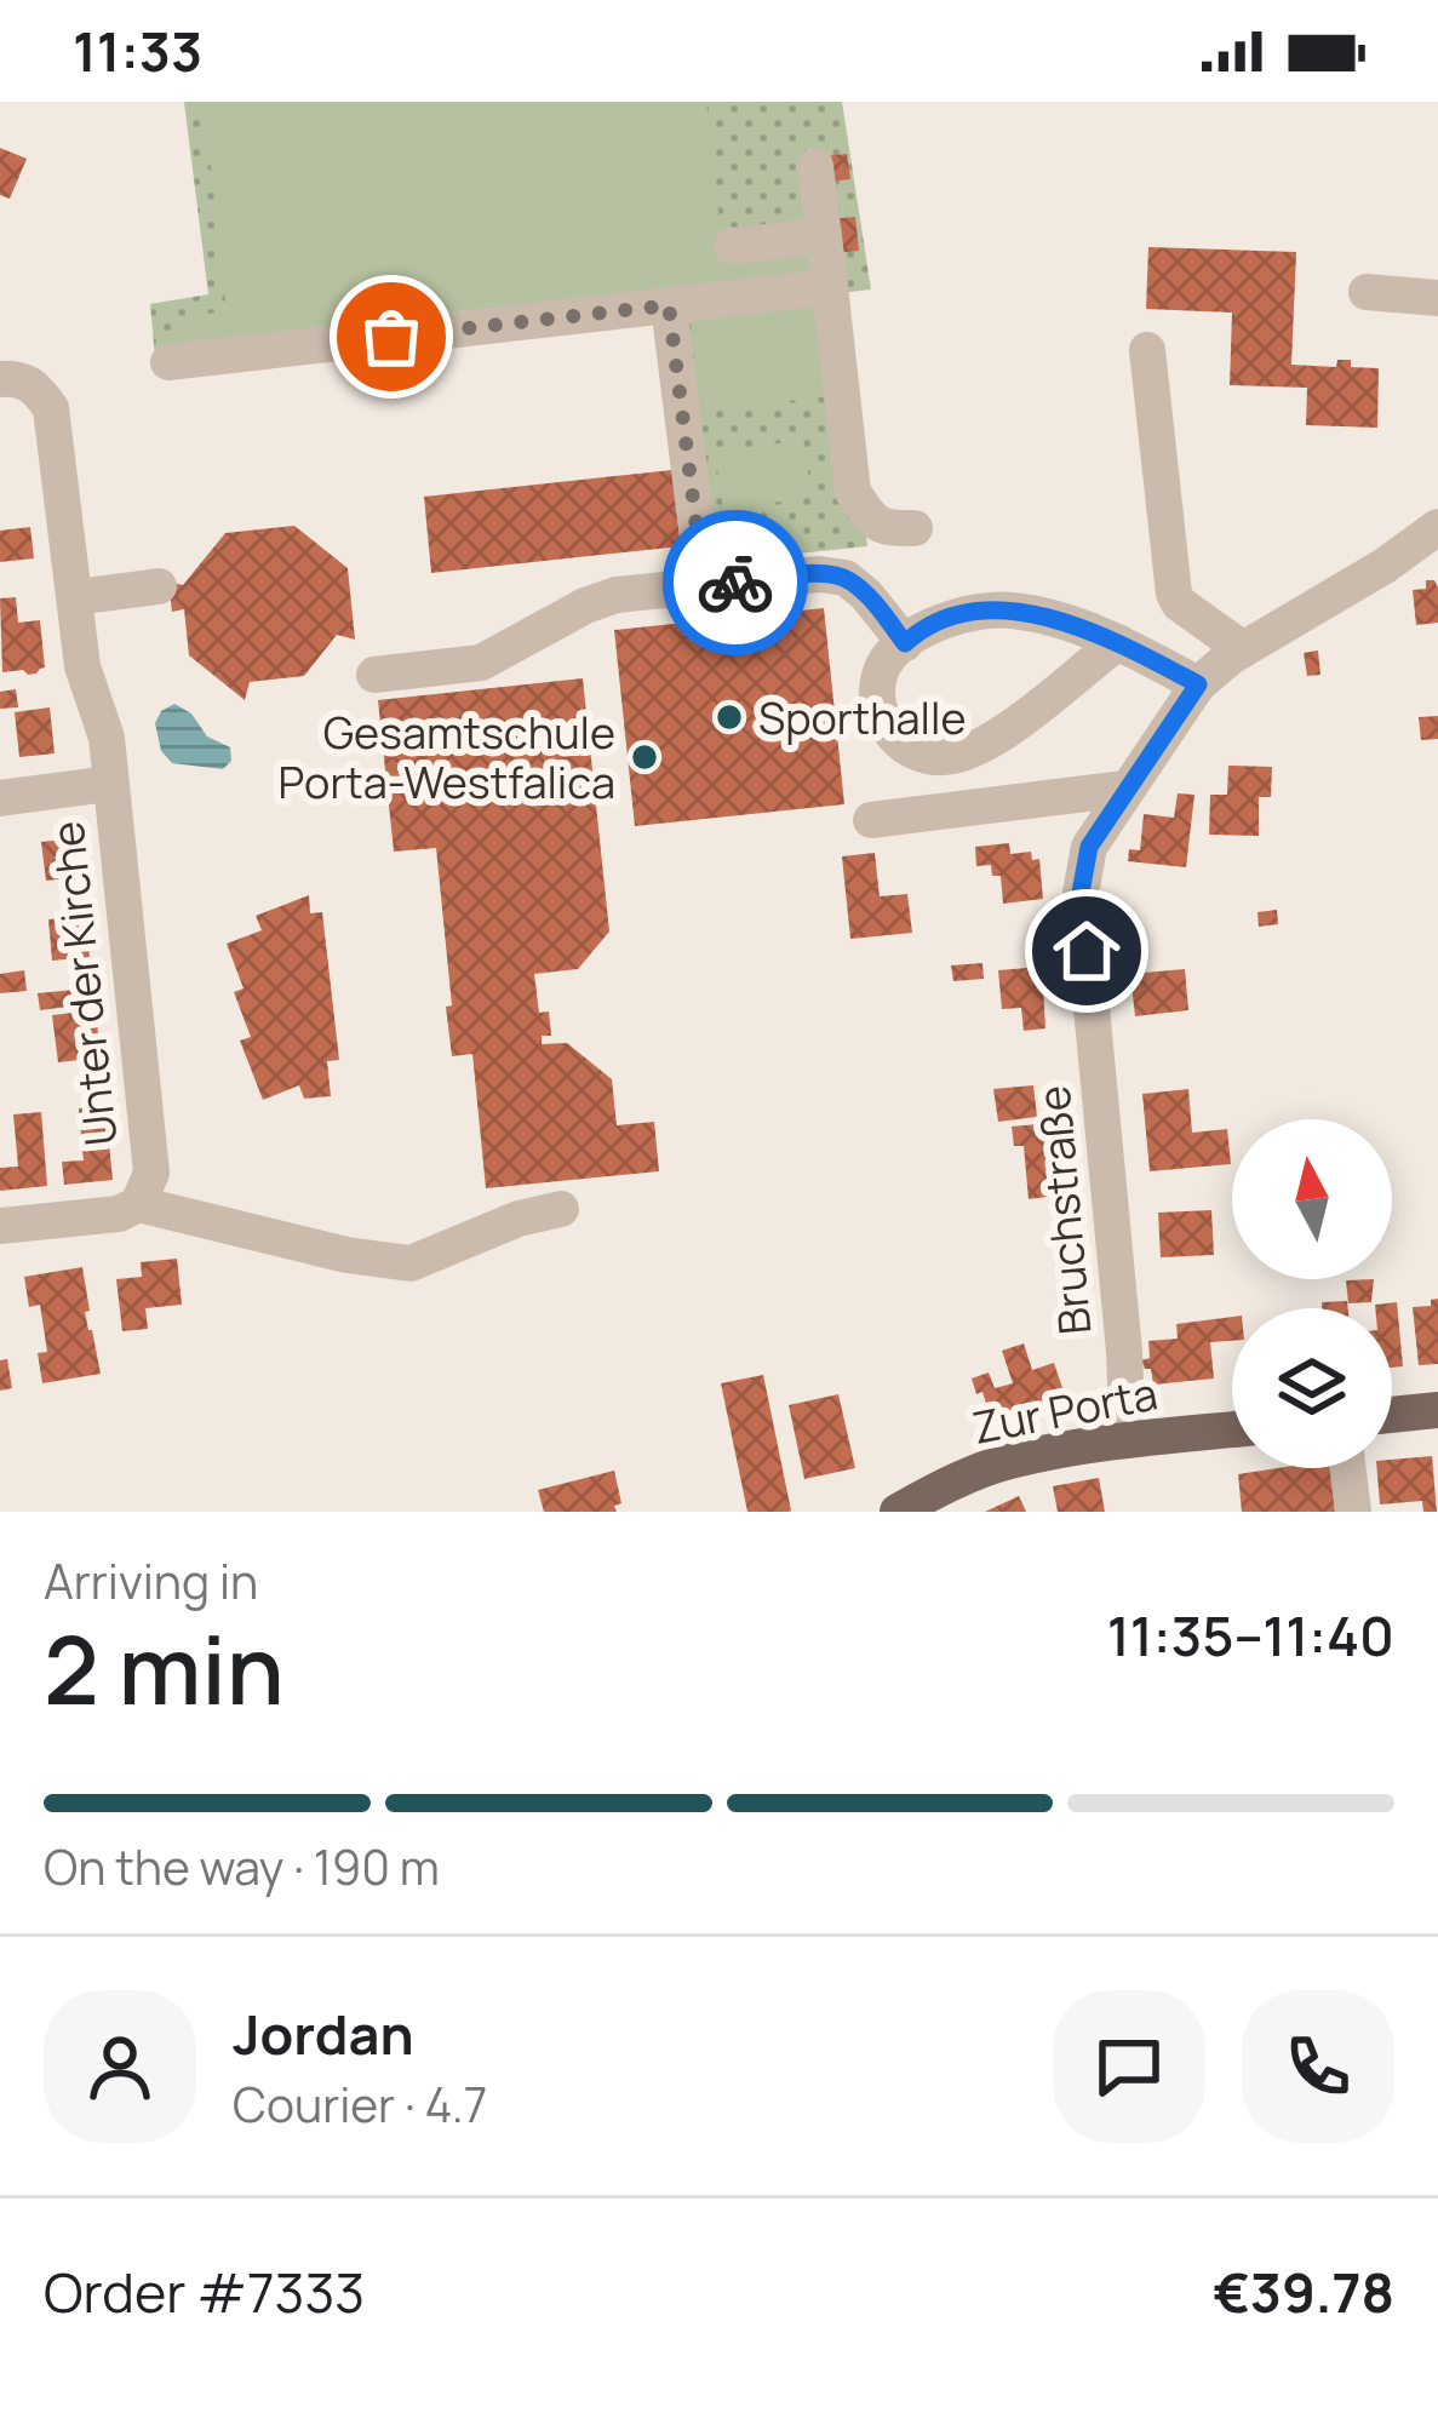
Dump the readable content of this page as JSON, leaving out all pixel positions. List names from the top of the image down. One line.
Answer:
{"streets":{"main road":["Zur Porta"],"street":["Unter der Kirche","Bruchstraße"]},"crossings":[["Bruchstraße","Zur Porta"]],"places":["Sporthalle","Gesamtschule Porta-Westfalica"],"north":"top","page":{"status":"11:33","heading":["2 min","Arriving in","11:35–11:40"],"panel":["Jordan","Courier · 4.7","Order #7333","€39.78"],"bar":"On the way · 190 m"}}
